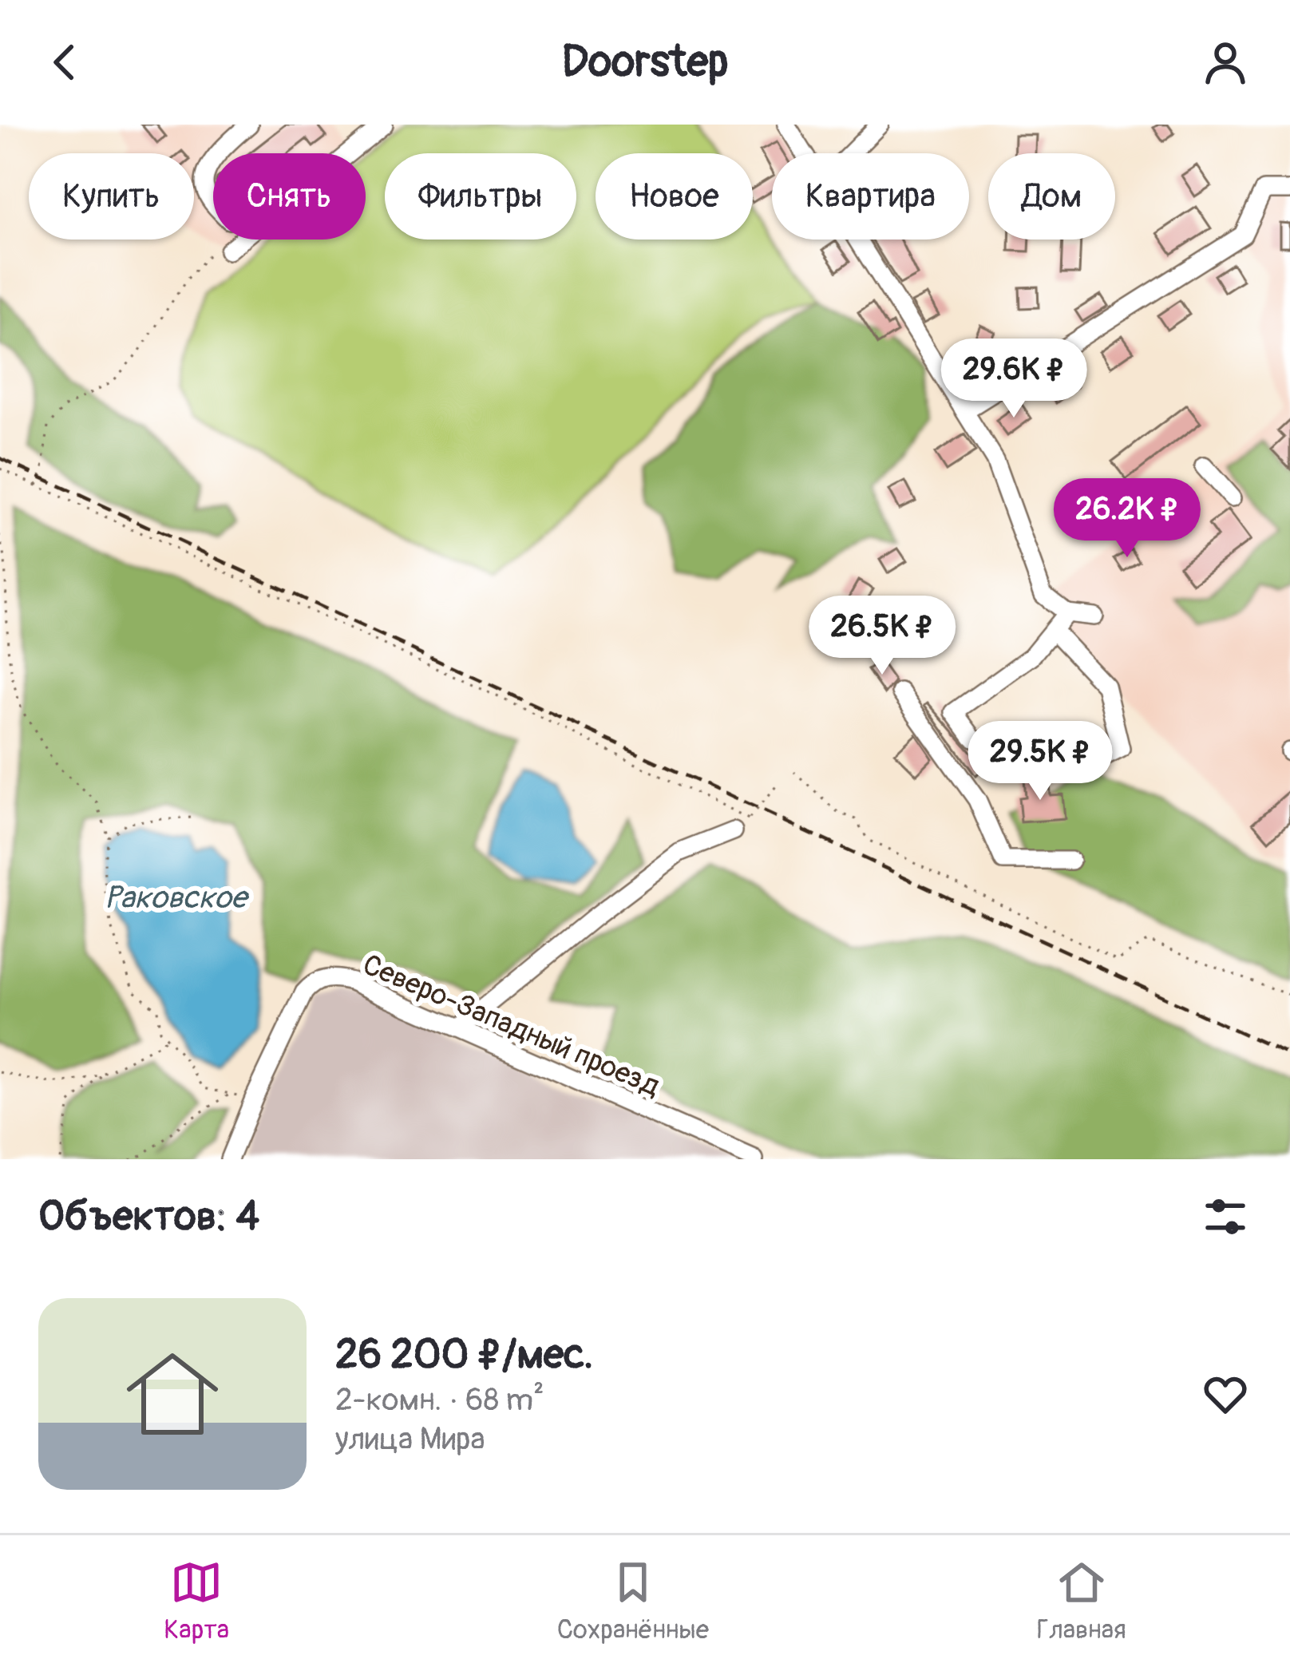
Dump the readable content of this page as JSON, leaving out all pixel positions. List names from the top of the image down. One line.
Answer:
{"streets":{"street":["Северо-Западный проезд"]},"water":["Раковское"],"page":{"header":"Doorstep","chip":["Купить","Снять","Фильтры","Новое","Квартира","Дом"],"price":["29.6K ₽","26.2K ₽","26.5K ₽","29.5K ₽"],"heading":"Объектов: 4","list":[{"name":"26 200 ₽/мес.","note":"2-комн. · 68 m² · улица Мира"}],"tabs":["Карта","Сохранённые","Главная"]}}
